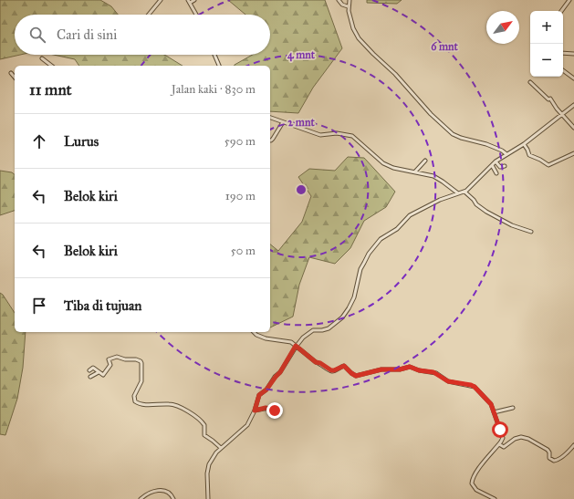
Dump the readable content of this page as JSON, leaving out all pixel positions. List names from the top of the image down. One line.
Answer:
{"north":"top right","page":{"map_buttons":["+","−"],"search":"Cari di sini","heading":["11 mnt","Jalan kaki · 830 m"],"list":[["Lurus","590 m"],["Belok kiri","190 m"],["Belok kiri","50 m"],"Tiba di tujuan"]},"rings":["6 mnt","4 mnt","2 mnt"]}
